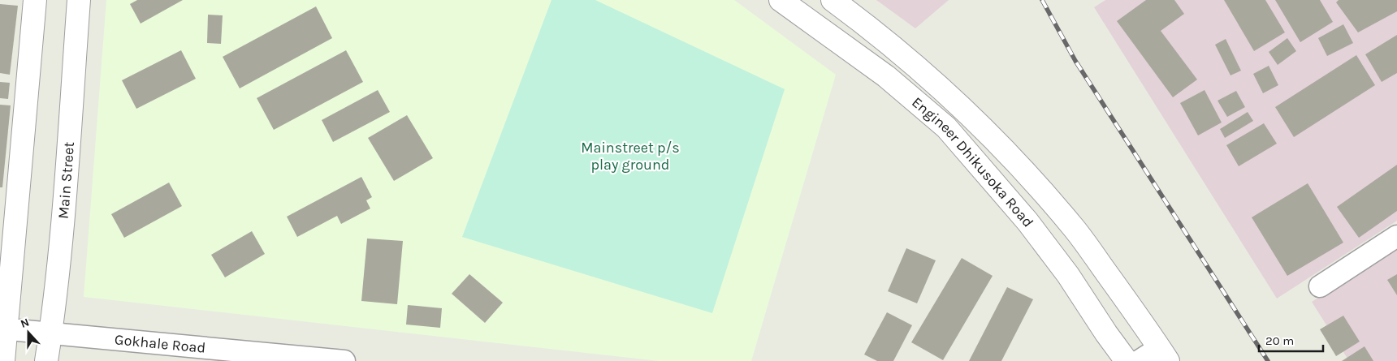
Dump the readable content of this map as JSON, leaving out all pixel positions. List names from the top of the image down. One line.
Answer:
{"streets":{"street":["Engineer Dhikusoka Road","Main Street","Gokhale Road"]},"crossings":[["Main Street","Gokhale Road"]],"parks":["Mainstreet p/s play ground"],"scale_bar":"20 m","north":"top"}
